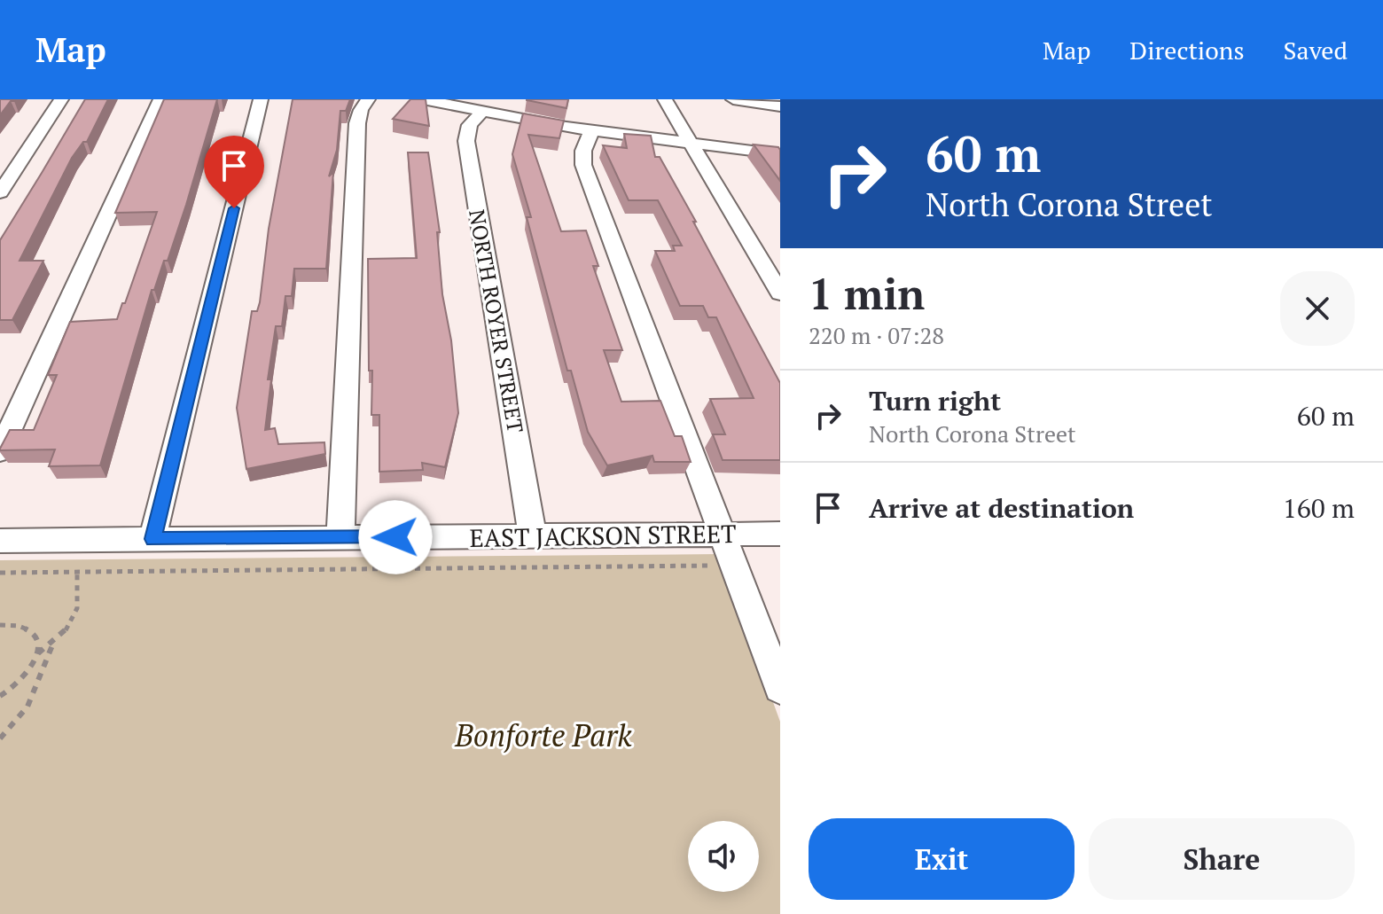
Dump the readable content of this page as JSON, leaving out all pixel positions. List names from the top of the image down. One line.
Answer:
{"streets":{"street":["NORTH ROYER STREET","EAST JACKSON STREET"]},"crossings":[["NORTH ROYER STREET","EAST JACKSON STREET"]],"parks":["Bonforte Park"],"page":{"header":"Map","nav":["Map","Directions","Saved"],"turn":["60 m","North Corona Street"],"heading":["1 min","220 m · 07:28"],"list":[{"name":"Turn right","note":"North Corona Street","value":"60 m"},{"name":"Arrive at destination","value":"160 m"}],"buttons":["Exit","Share"]}}
